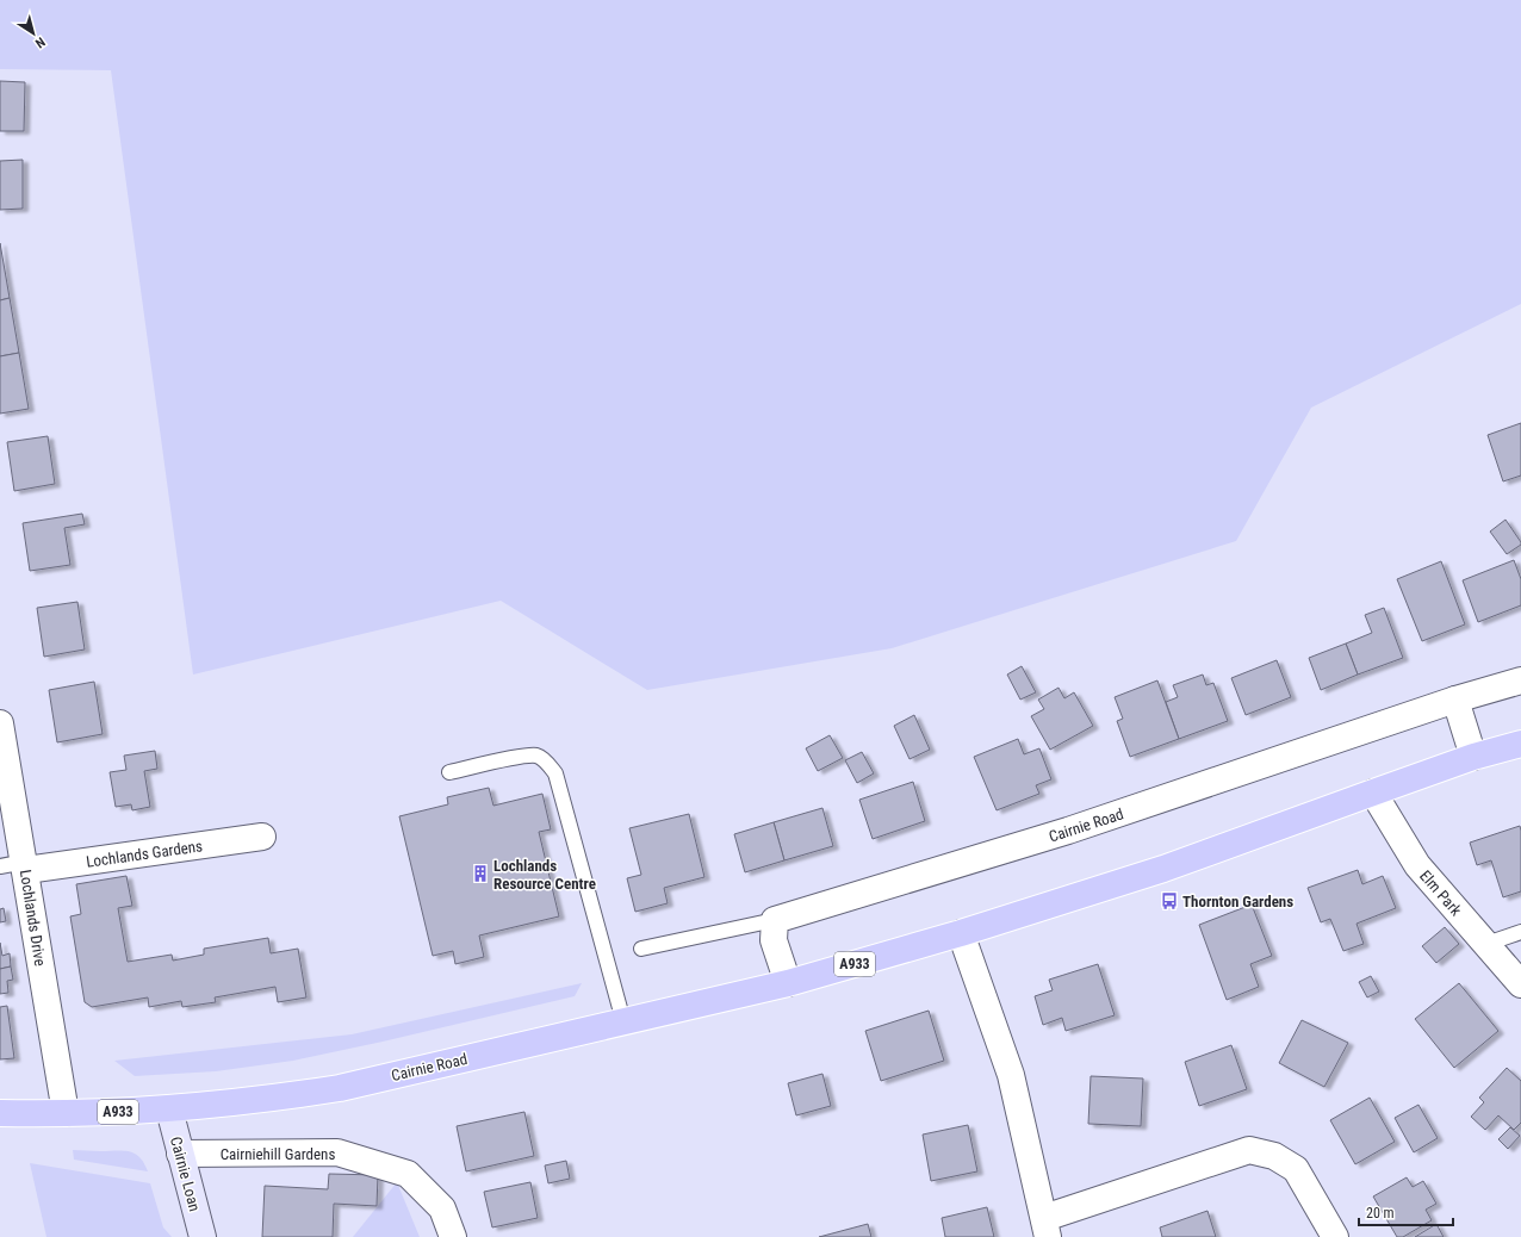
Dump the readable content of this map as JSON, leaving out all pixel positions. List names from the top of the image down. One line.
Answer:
{"streets":{"main road":["Cairnie Road","A933"],"street":["Lochlands Gardens","Elm Park","Lochlands Drive","Cairniehill Gardens","Cairnie Loan"]},"crossings":[["Cairnie Road","Elm Park"],["Cairnie Road","Lochlands Drive"],["Cairnie Road","A933"],["Cairnie Road","Cairnie Loan"],["Lochlands Gardens","Lochlands Drive"],["Lochlands Drive","A933"],["Cairniehill Gardens","Cairnie Loan"]],"places":{"building":["Lochlands Resource Centre"],"bus stop":["Thornton Gardens"]},"scale_bar":"20 m","north":"bottom right"}
